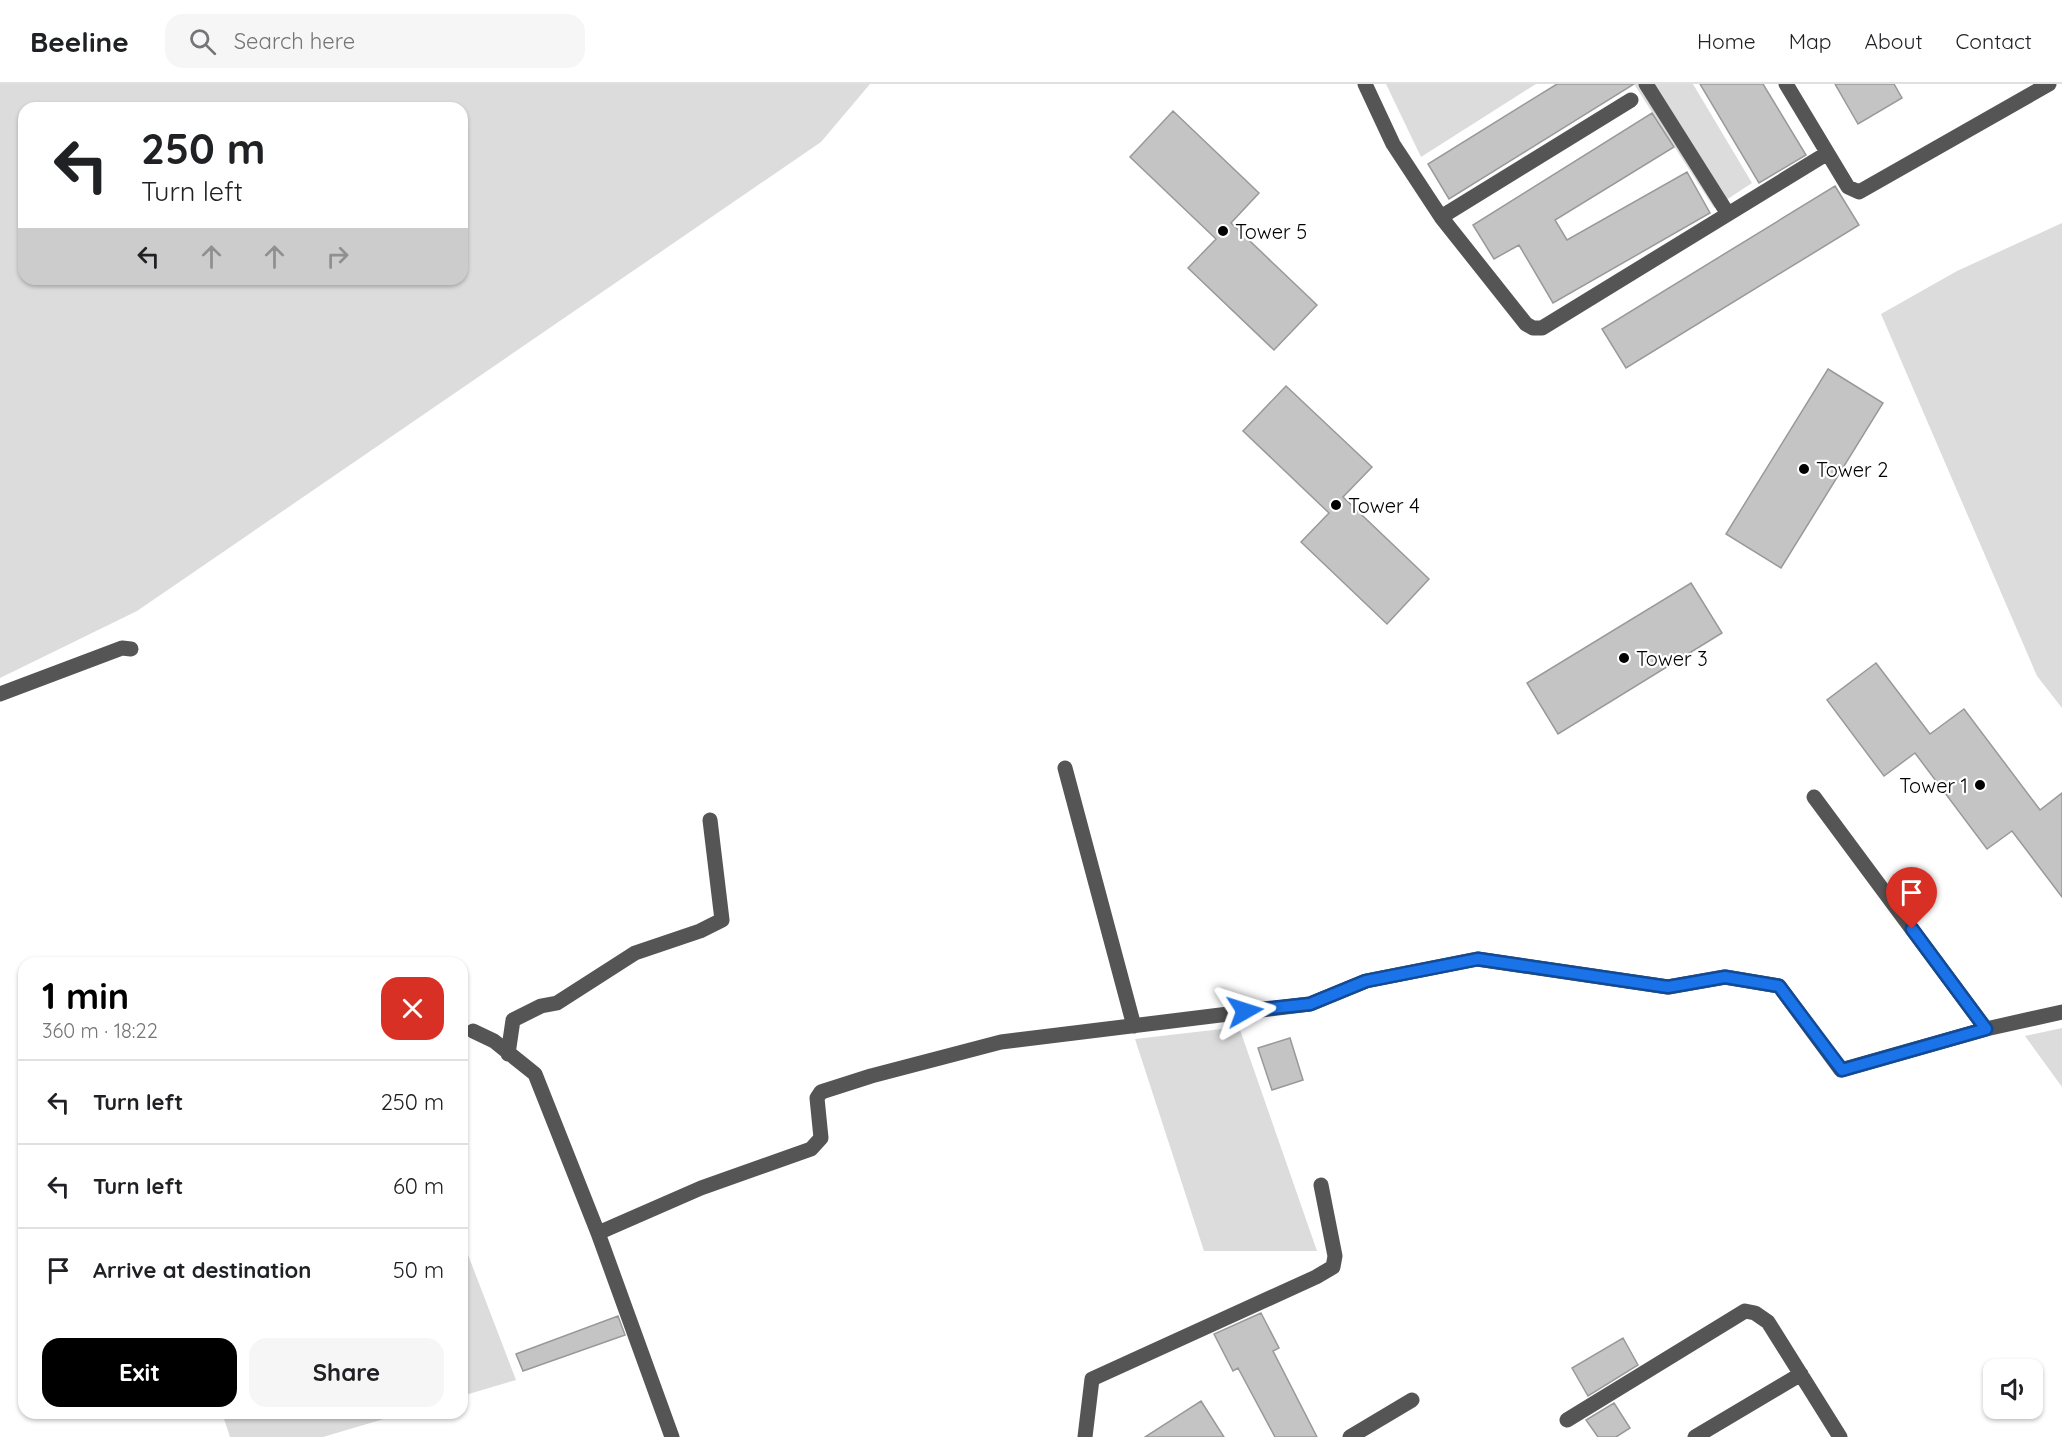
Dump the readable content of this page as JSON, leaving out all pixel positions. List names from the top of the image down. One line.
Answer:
{"places":["Tower 5","Tower 2","Tower 4","Tower 3","Tower 1"],"page":{"header":"Beeline","search":"Search here","nav":["Home","Map","About","Contact"],"turn":["250 m","Turn left"],"heading":["1 min","360 m · 18:22"],"list":[{"name":"Turn left","value":"250 m"},{"name":"Turn left","value":"60 m"},{"name":"Arrive at destination","value":"50 m"}],"buttons":["Exit","Share"]}}
